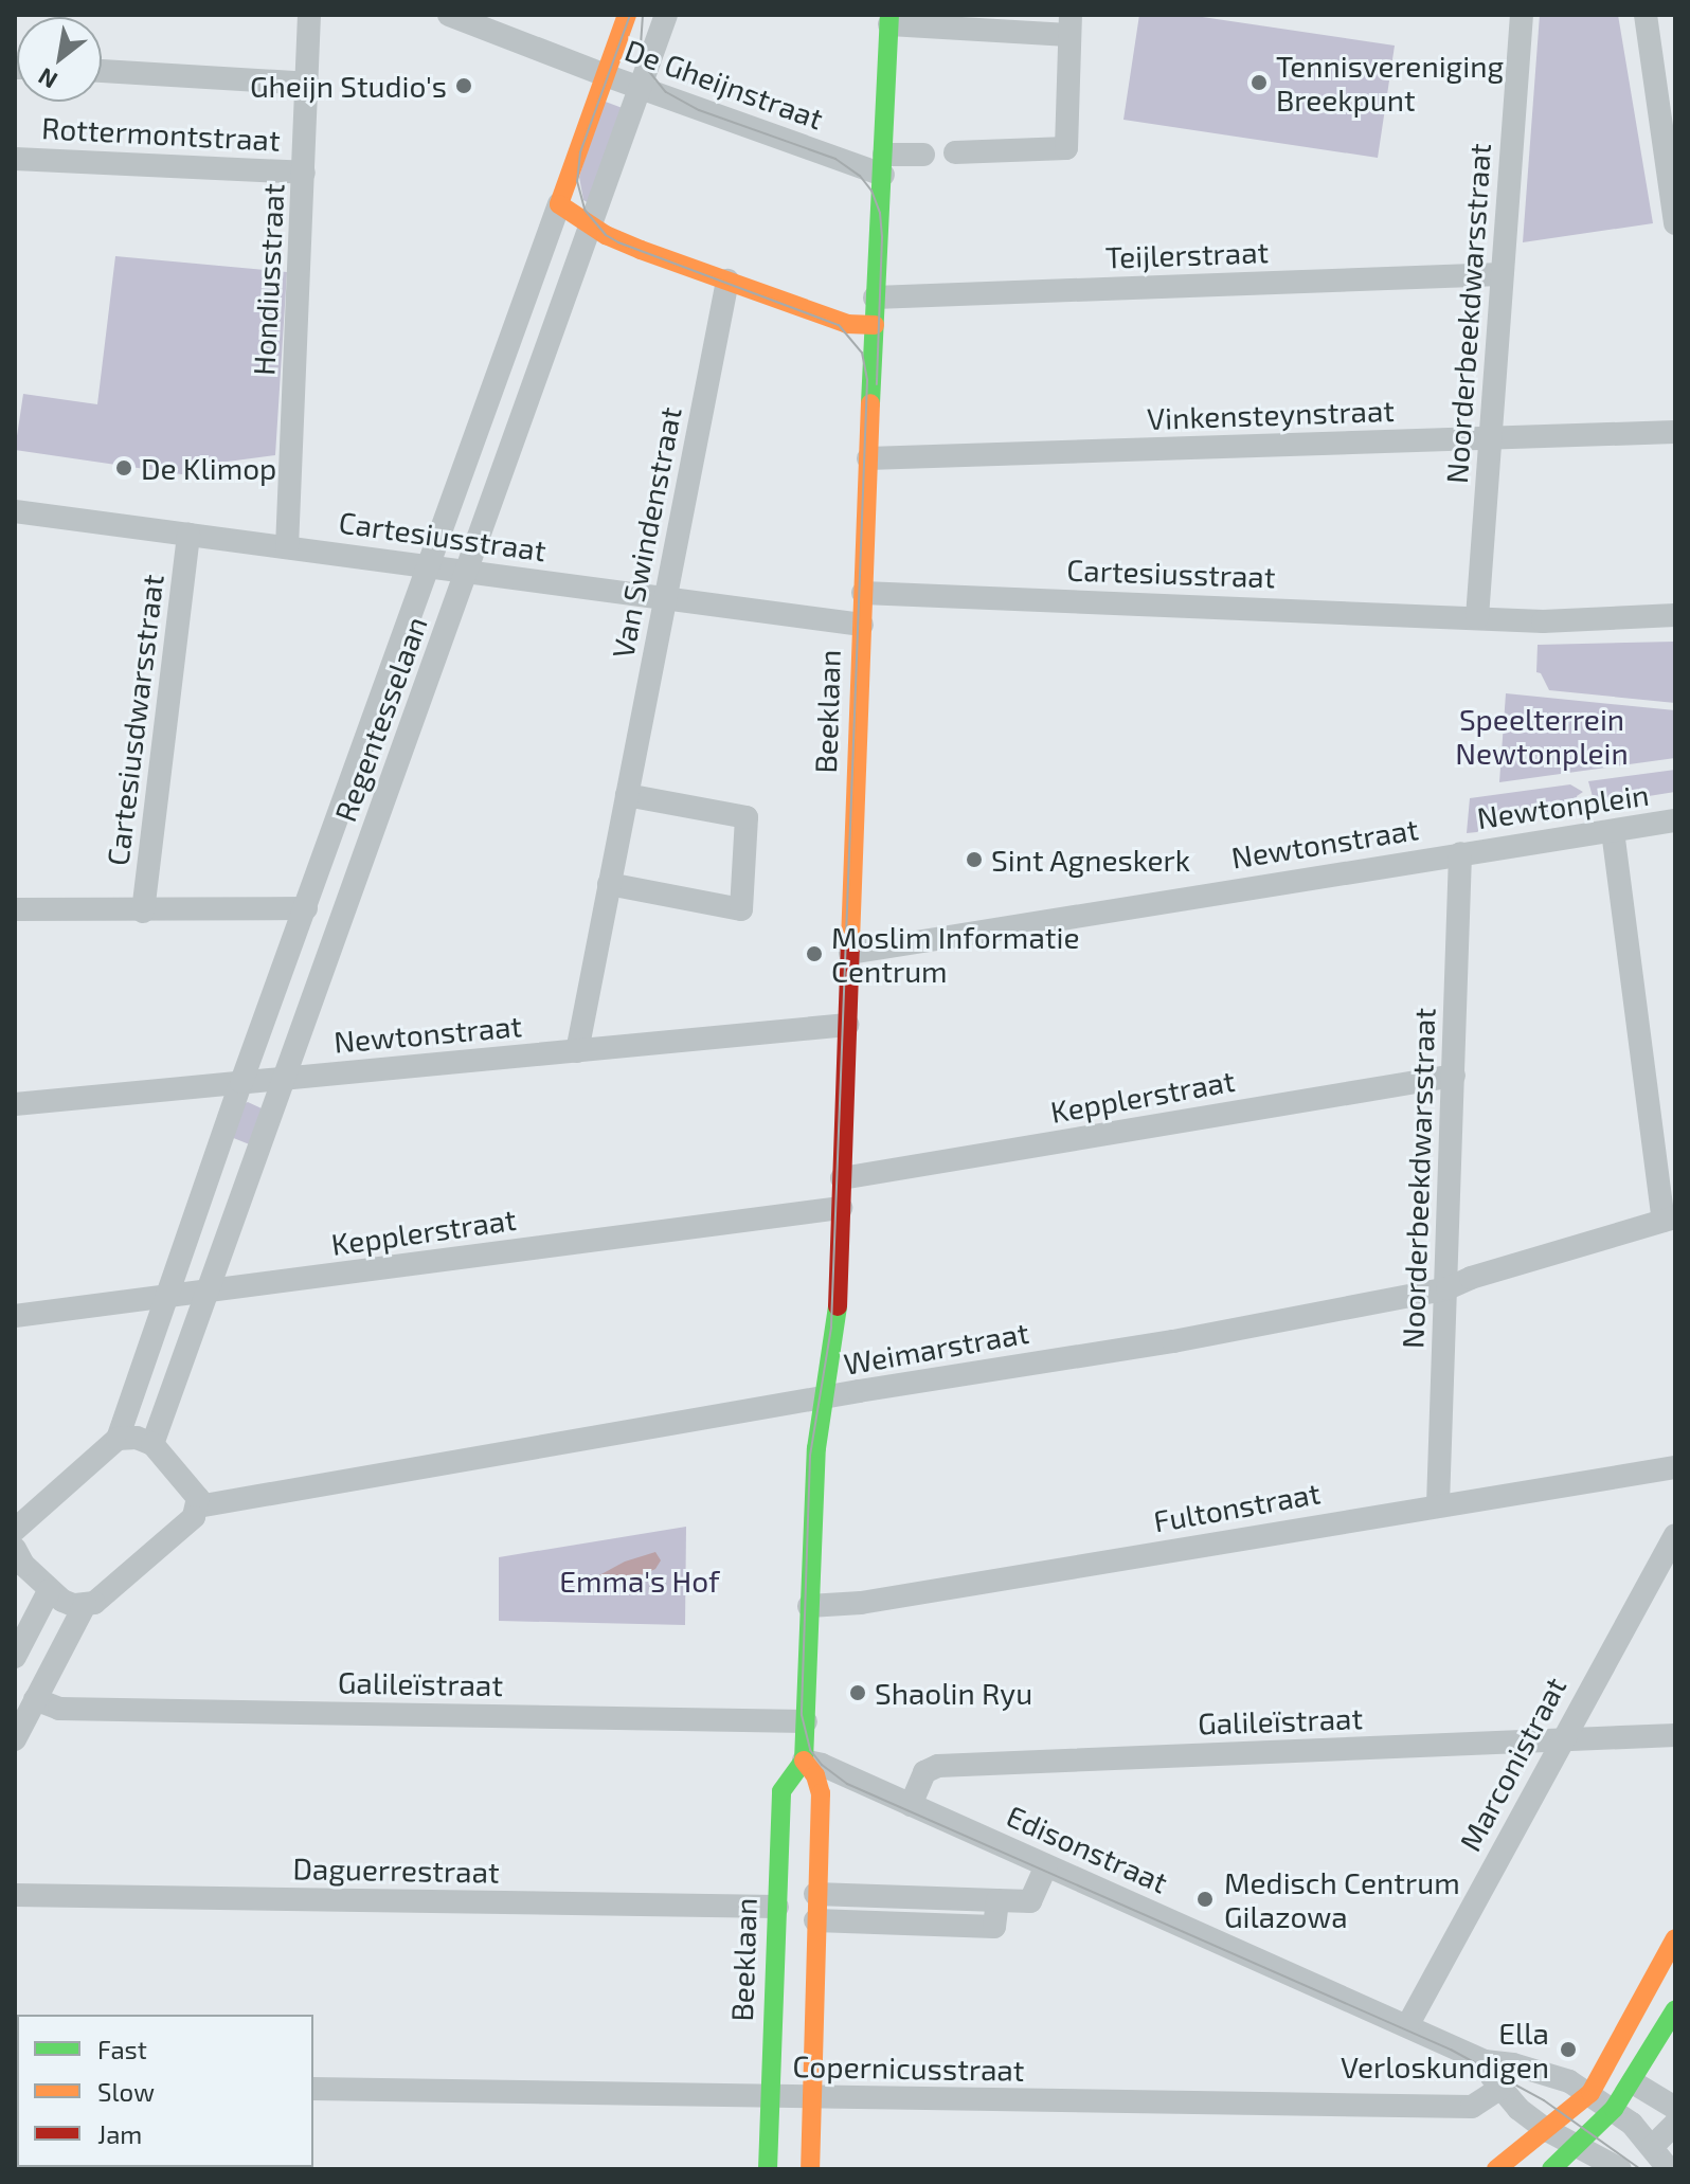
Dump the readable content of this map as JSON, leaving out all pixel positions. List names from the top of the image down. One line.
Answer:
{"streets":{"street":["De Gheijnstraat","Rottermontstraat","Teijlerstraat","Hondiusstraat","Noorderbeekdwarsstraat","Vinkensteynstraat","Van Swindenstraat","Cartesiusstraat","Beeklaan","Regentesselaan","Cartesiusdwarsstraat","Newtonplein","Newtonstraat","Kepplerstraat","Weimarstraat","Fultonstraat","Galileïstraat","Marconistraat","Edisonstraat","Daguerrestraat","Copernicusstraat"]},"crossings":[["De Gheijnstraat","Beeklaan"],["De Gheijnstraat","Regentesselaan"],["Rottermontstraat","Hondiusstraat"],["Teijlerstraat","Noorderbeekdwarsstraat"],["Teijlerstraat","Beeklaan"],["Hondiusstraat","Cartesiusstraat"],["Noorderbeekdwarsstraat","Vinkensteynstraat"],["Noorderbeekdwarsstraat","Cartesiusstraat"],["Noorderbeekdwarsstraat","Newtonplein"],["Noorderbeekdwarsstraat","Newtonstraat"],["Noorderbeekdwarsstraat","Kepplerstraat"],["Noorderbeekdwarsstraat","Weimarstraat"],["Noorderbeekdwarsstraat","Fultonstraat"],["Vinkensteynstraat","Beeklaan"],["Van Swindenstraat","Cartesiusstraat"],["Van Swindenstraat","Newtonstraat"],["Cartesiusstraat","Beeklaan"],["Cartesiusstraat","Regentesselaan"],["Cartesiusstraat","Cartesiusdwarsstraat"],["Beeklaan","Newtonstraat"],["Beeklaan","Kepplerstraat"],["Beeklaan","Weimarstraat"],["Beeklaan","Fultonstraat"],["Beeklaan","Galileïstraat"],["Beeklaan","Edisonstraat"],["Beeklaan","Daguerrestraat"],["Beeklaan","Copernicusstraat"],["Regentesselaan","Newtonstraat"],["Regentesselaan","Kepplerstraat"],["Newtonplein","Newtonstraat"],["Galileïstraat","Marconistraat"],["Galileïstraat","Edisonstraat"],["Marconistraat","Edisonstraat"]],"parks":["Speelterrein Newtonplein","Emma's Hof"],"places":["Tennisvereniging Breekpunt","Gheijn Studio's","De Klimop","Sint Agneskerk","Moslim Informatie Centrum","Shaolin Ryu","Medisch Centrum Gilazowa","Ella Verloskundigen"],"legend":["Fast","Slow","Jam"],"north":"bottom left"}
